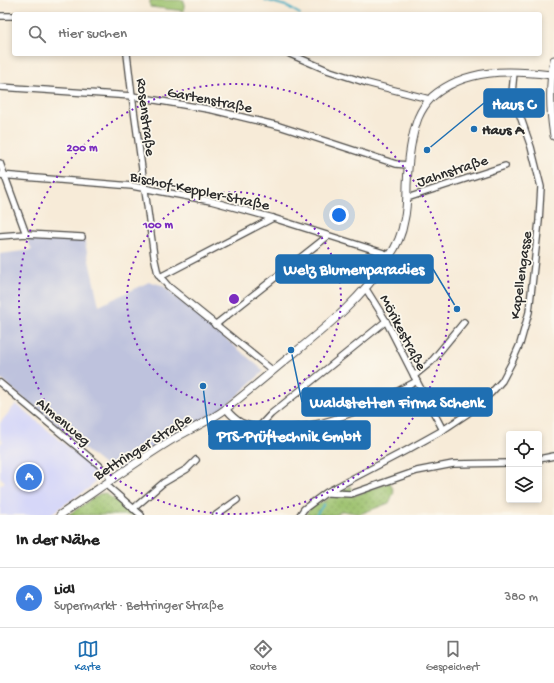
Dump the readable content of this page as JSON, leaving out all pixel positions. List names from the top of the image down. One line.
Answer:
{"streets":{"street":["Gartenstraße","Rosenstraße","Jahnstraße","Bischof-Keppler-Straße","Kapellengasse","Mörikestraße","Almenweg","Bettringer Straße"]},"crossings":[["Gartenstraße","Rosenstraße"],["Gartenstraße","Bettringer Straße"],["Rosenstraße","Bischof-Keppler-Straße"],["Jahnstraße","Bettringer Straße"],["Bischof-Keppler-Straße","Bettringer Straße"],["Kapellengasse","Mörikestraße"],["Kapellengasse","Bettringer Straße"],["Mörikestraße","Bettringer Straße"],["Almenweg","Bettringer Straße"]],"places":["Haus A","Haus C","Welz Blumenparadies","Waldstetten Firma Schenk","PTS-Prüftechnik GmbH"],"page":{"search":"Hier suchen","pins":"A","heading":"In der Nähe","list":[{"mark":"A","name":"Lidl","note":"Supermarkt · Bettringer Straße","value":"380 m"}],"nav":["Karte","Route","Gespeichert"]},"rings":["200 m","100 m"]}
